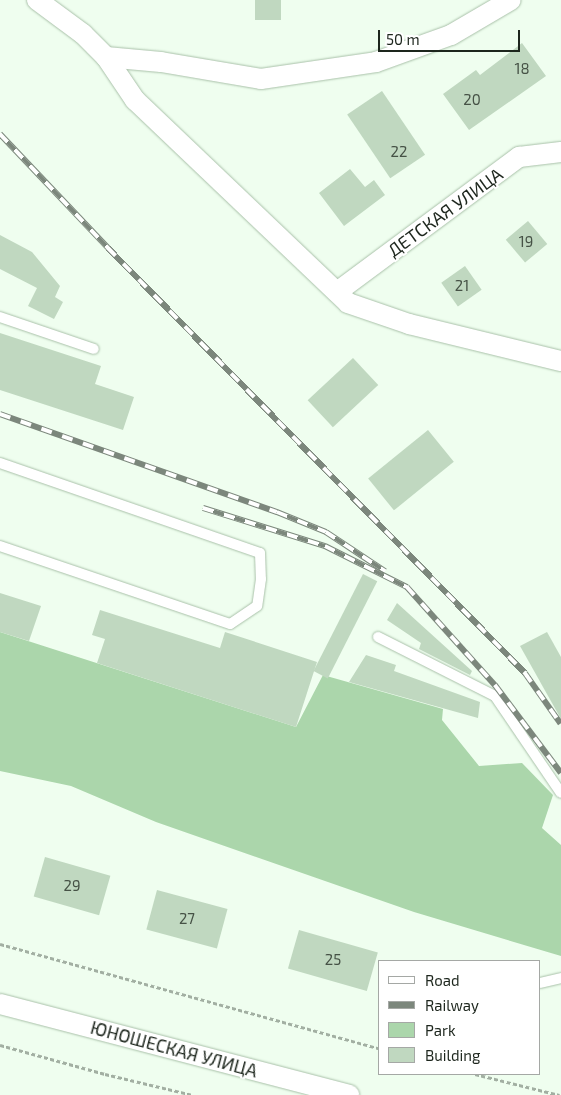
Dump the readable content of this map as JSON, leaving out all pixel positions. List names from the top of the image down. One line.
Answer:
{"streets":{"street":["ДЕТСКАЯ УЛИЦА","ЮНОШЕСКАЯ УЛИЦА"]},"house_numbers":["18","20","22","19","21","29","27","25"],"legend":["Road","Railway","Park","Building"],"scale_bar":"50 m"}
